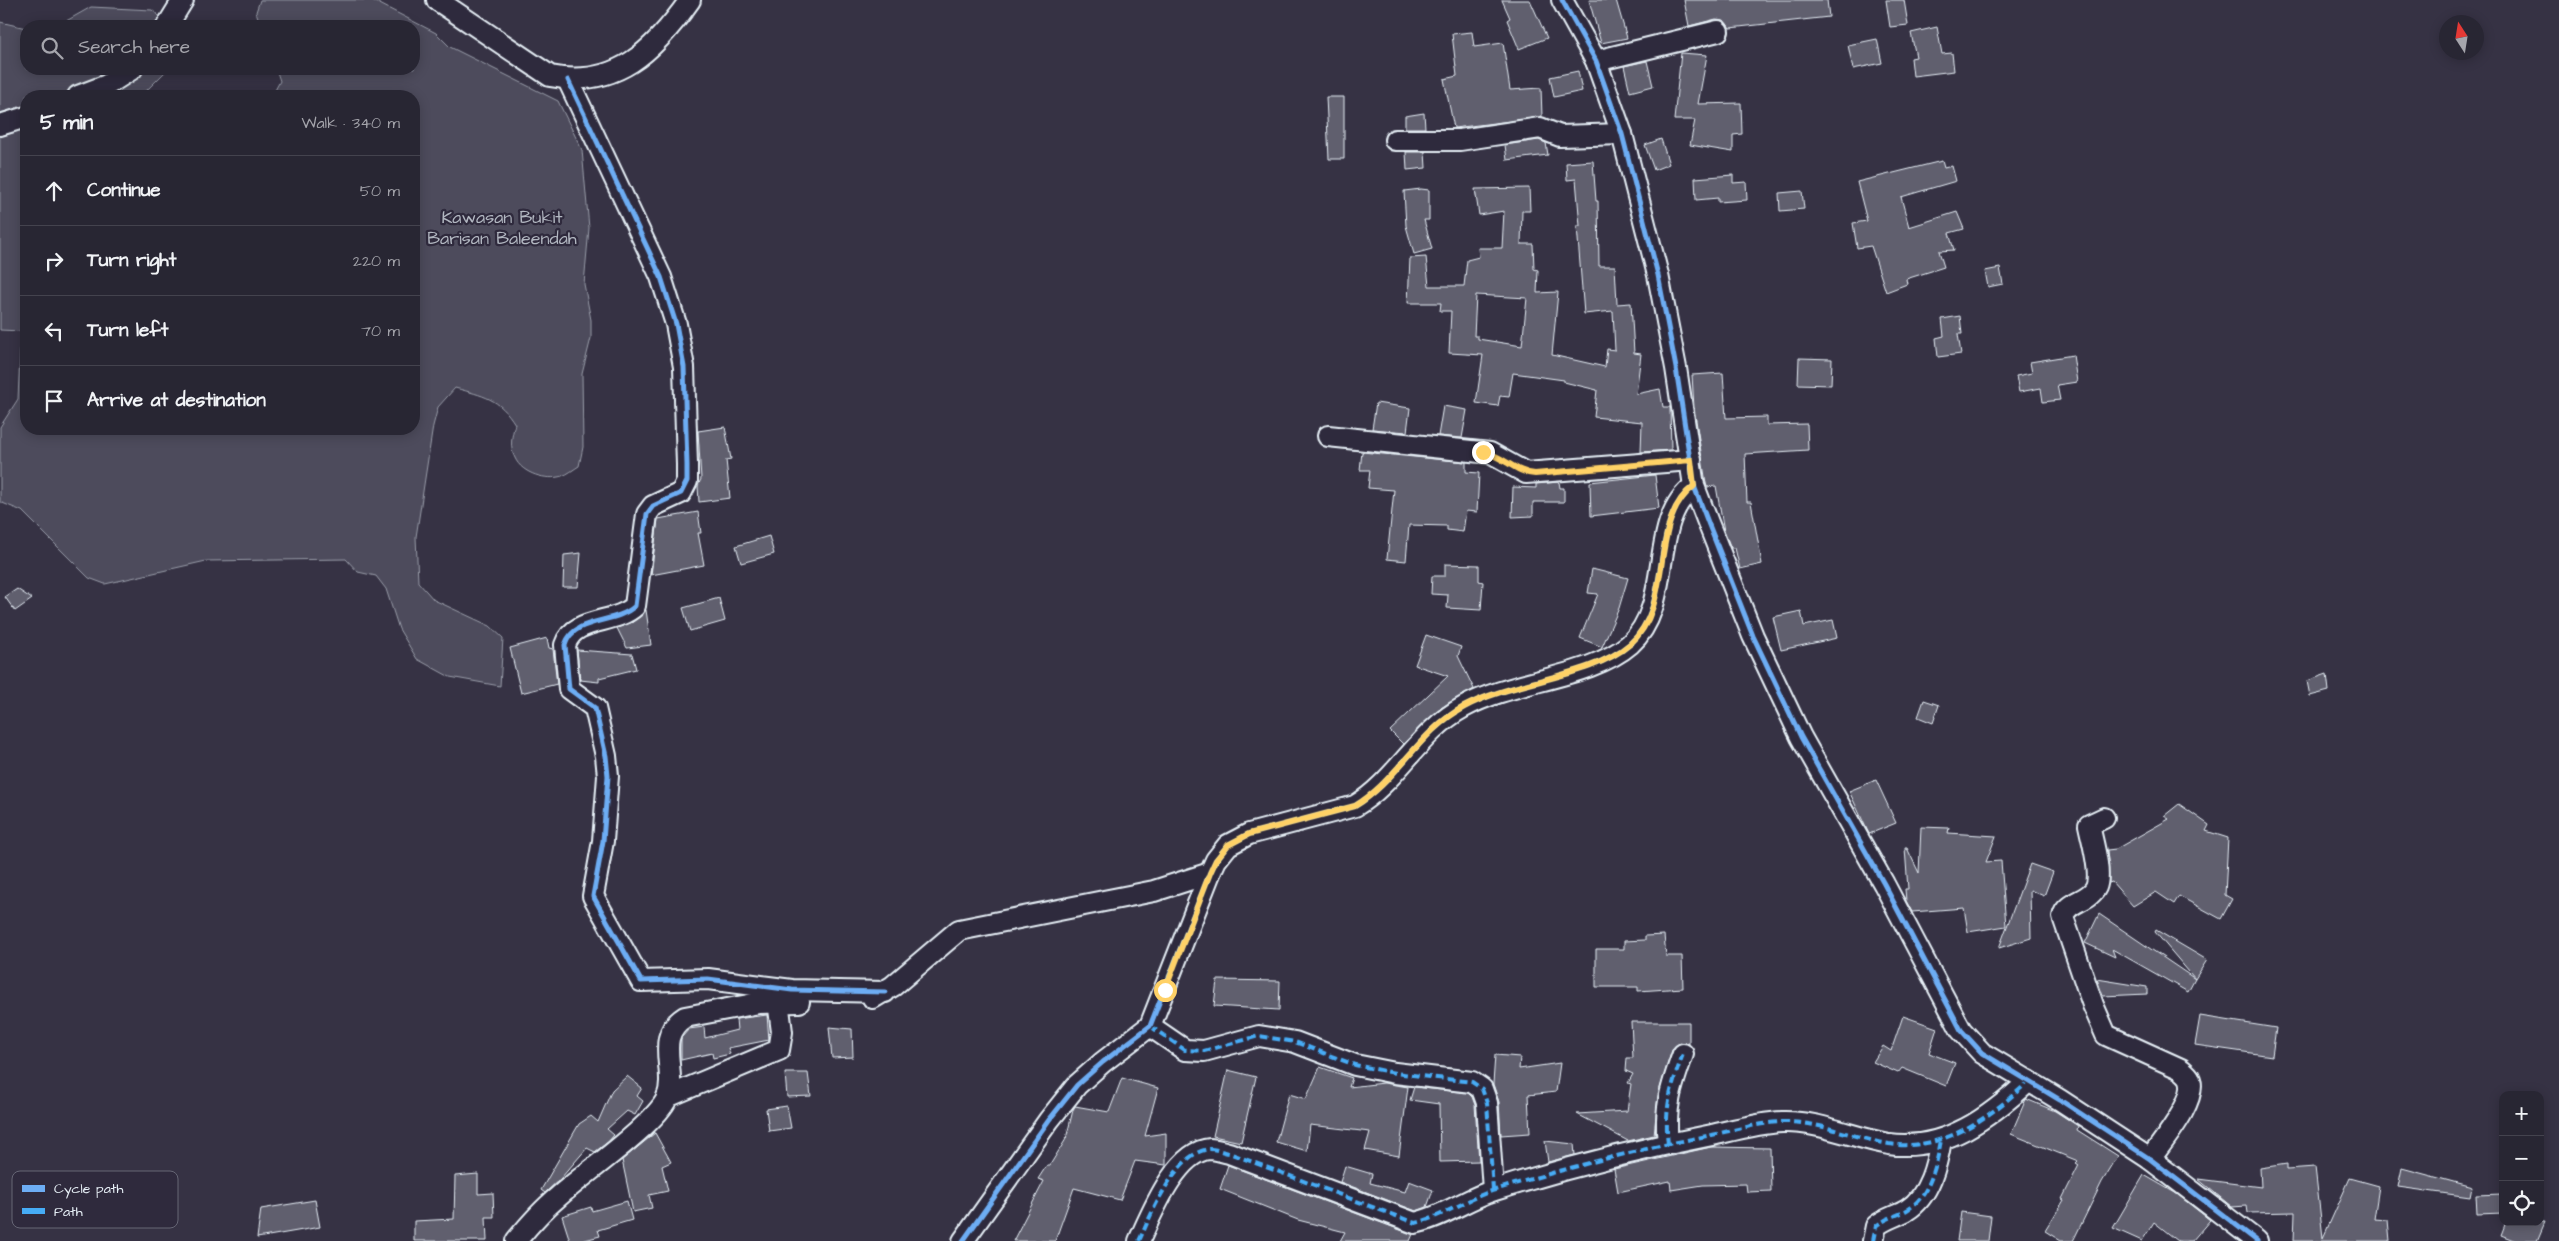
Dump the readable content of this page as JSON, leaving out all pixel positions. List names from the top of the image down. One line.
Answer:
{"parks":["Kawasan Bukit Barisan Baleendah"],"legend":["Cycle path","Path"],"north":"top","page":{"search":"Search here","heading":["5 min","Walk · 340 m"],"list":[["Continue","50 m"],["Turn right","220 m"],["Turn left","70 m"],"Arrive at destination"],"map_buttons":["+","−"]}}
